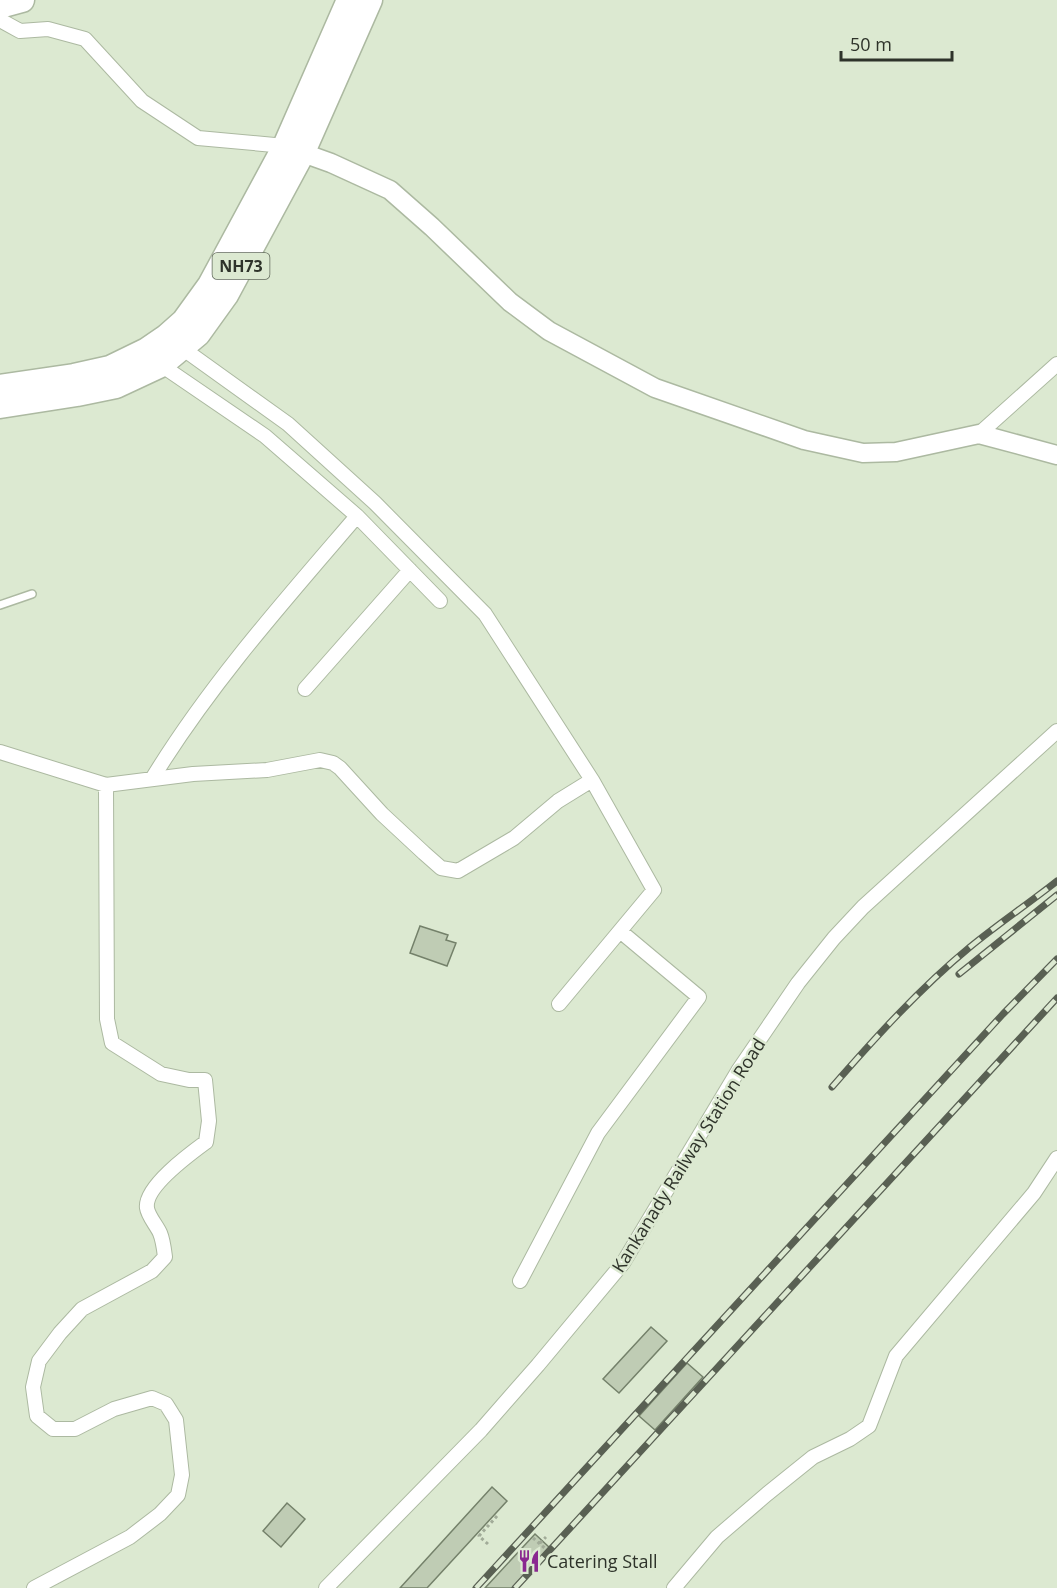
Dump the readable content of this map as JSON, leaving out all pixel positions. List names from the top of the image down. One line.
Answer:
{"streets":{"highway":["NH73"],"street":["Kankanady Railway Station Road"]},"places":{"restaurant":["Catering Stall"]},"scale_bar":"50 m"}
